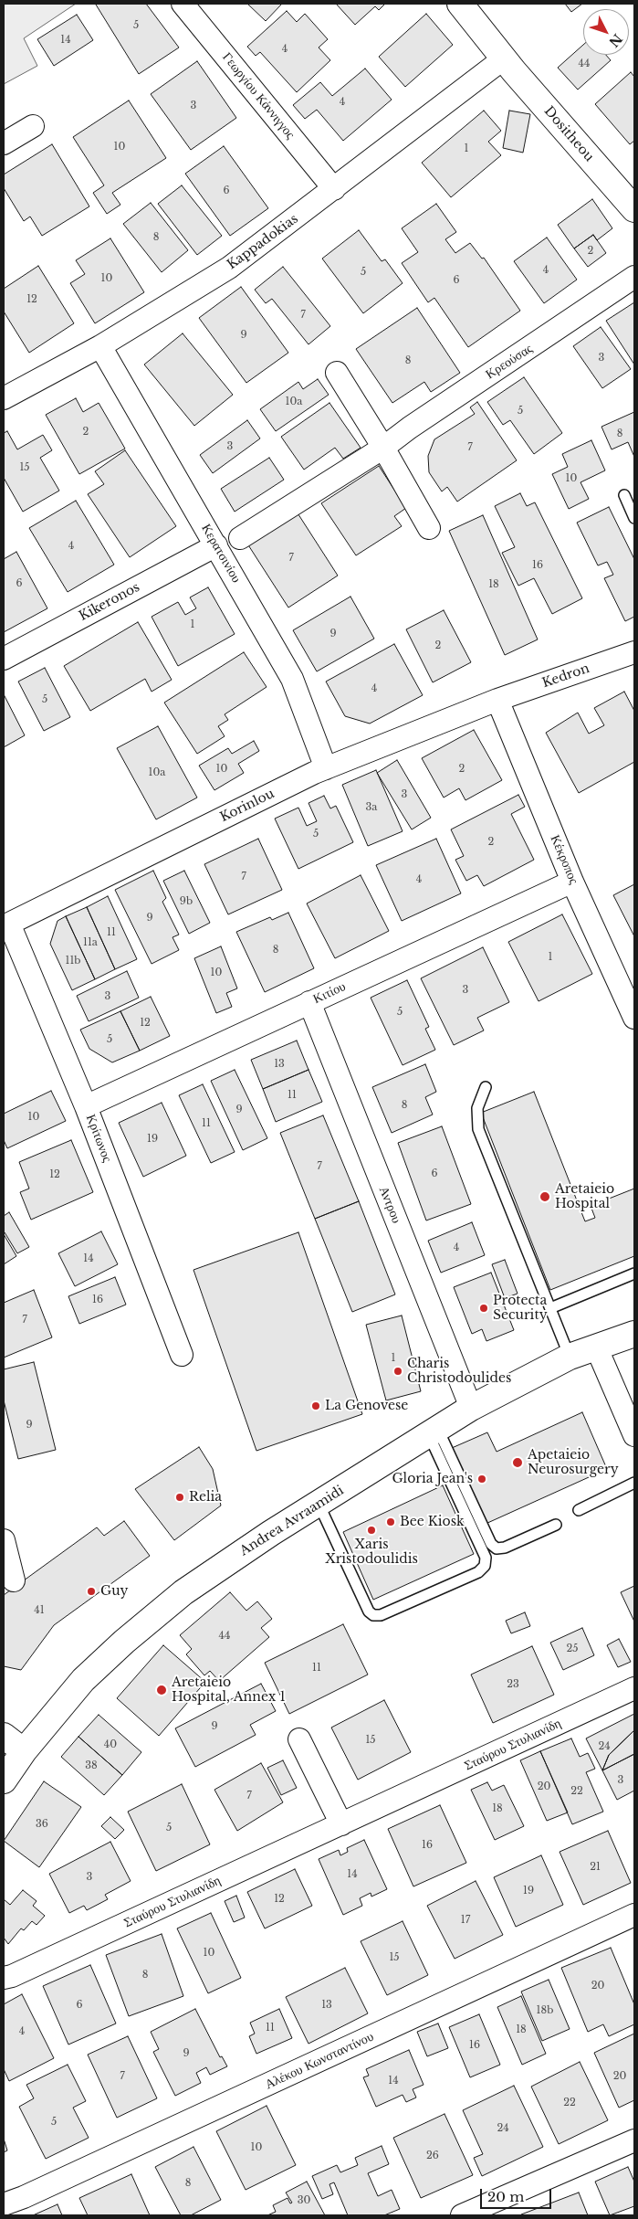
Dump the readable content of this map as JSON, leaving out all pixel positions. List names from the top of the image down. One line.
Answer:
{"streets":{"main road":["Dositheou","Andrea Avraamidi"],"street":["Γεωργίου Κάννιγγος","Kappadokias","Κρεούσας","Κερατσινίου","Kikeronos","Kedron","Korinlou","Κέκροπος","Κιτίου","Κρίτωνος","Αντρου","Σταύρου Στυλιανίδη","Αλέκου Κωνσταντίνου"]},"crossings":[["Γεωργίου Κάννιγγος","Kappadokias"],["Dositheou","Kappadokias"],["Kappadokias","Κερατσινίου"],["Κερατσινίου","Kikeronos"],["Κερατσινίου","Korinlou"],["Kedron","Korinlou"],["Kedron","Κέκροπος"],["Korinlou","Κέκροπος"],["Korinlou","Κρίτωνος"],["Κέκροπος","Κιτίου"],["Κιτίου","Κρίτωνος"],["Κιτίου","Αντρου"],["Αντρου","Andrea Avraamidi"]],"places":["Aretaieio Hospital","Protecta Security","Charis Christodoulides","La Genovese","Apetaieio Neurosurgery","Gloria Jean's","Relia","Bee Kiosk","Xaris Xristodoulidis","Guy","Aretaieio Hospital, Annex 1"],"house_numbers":["5","14","4","44","4","3","10","1","6","8","2","4","5","10","6","12","7","9","3","8","10a","5","2","8","3","7","15","10","4","7","16","6","18","1","9","2","4","5","10","2","10a","3","3a","5","2","7","4","9b","9","11","11a","8","1","11b","10","3","3","5","12","5","13","11","8","9","10","11","19","7","6","12","4","14","16","7","1","9","41","44","25","11","23","9","15","40","24","38","3","20","22","7","18","36","5","16","21","14","3","19","12","17","10","15","8","20","6","13","18b","11","18","4","16","9","7","20","14","22","5","24","10","26","8","30"],"scale_bar":"20 m","north":"bottom right"}
